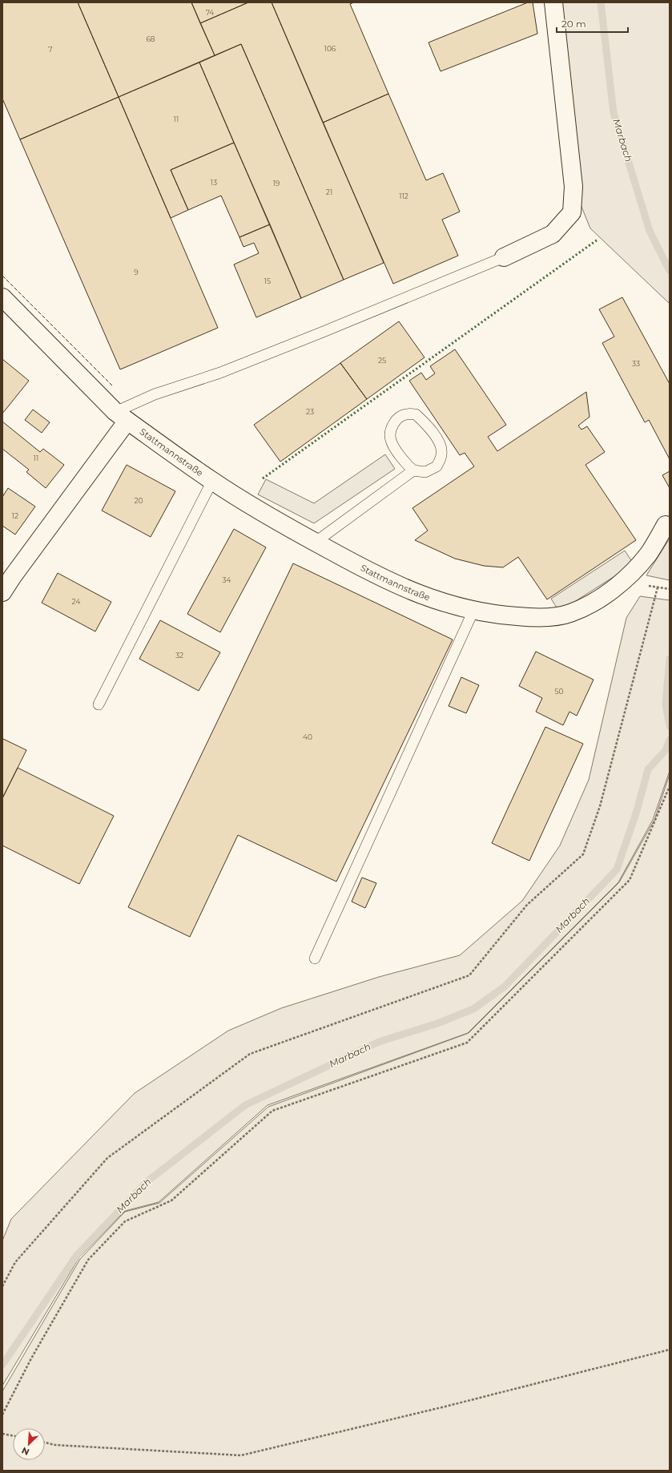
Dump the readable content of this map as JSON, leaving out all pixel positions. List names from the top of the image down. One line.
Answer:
{"streets":{"street":["Stattmannstraße"]},"water":["Marbach"],"house_numbers":["74","68","106","7","11","13","19","21","112","9","15","25","33","23","11","20","12","34","24","32","50","40"],"scale_bar":"20 m","north":"bottom left"}
